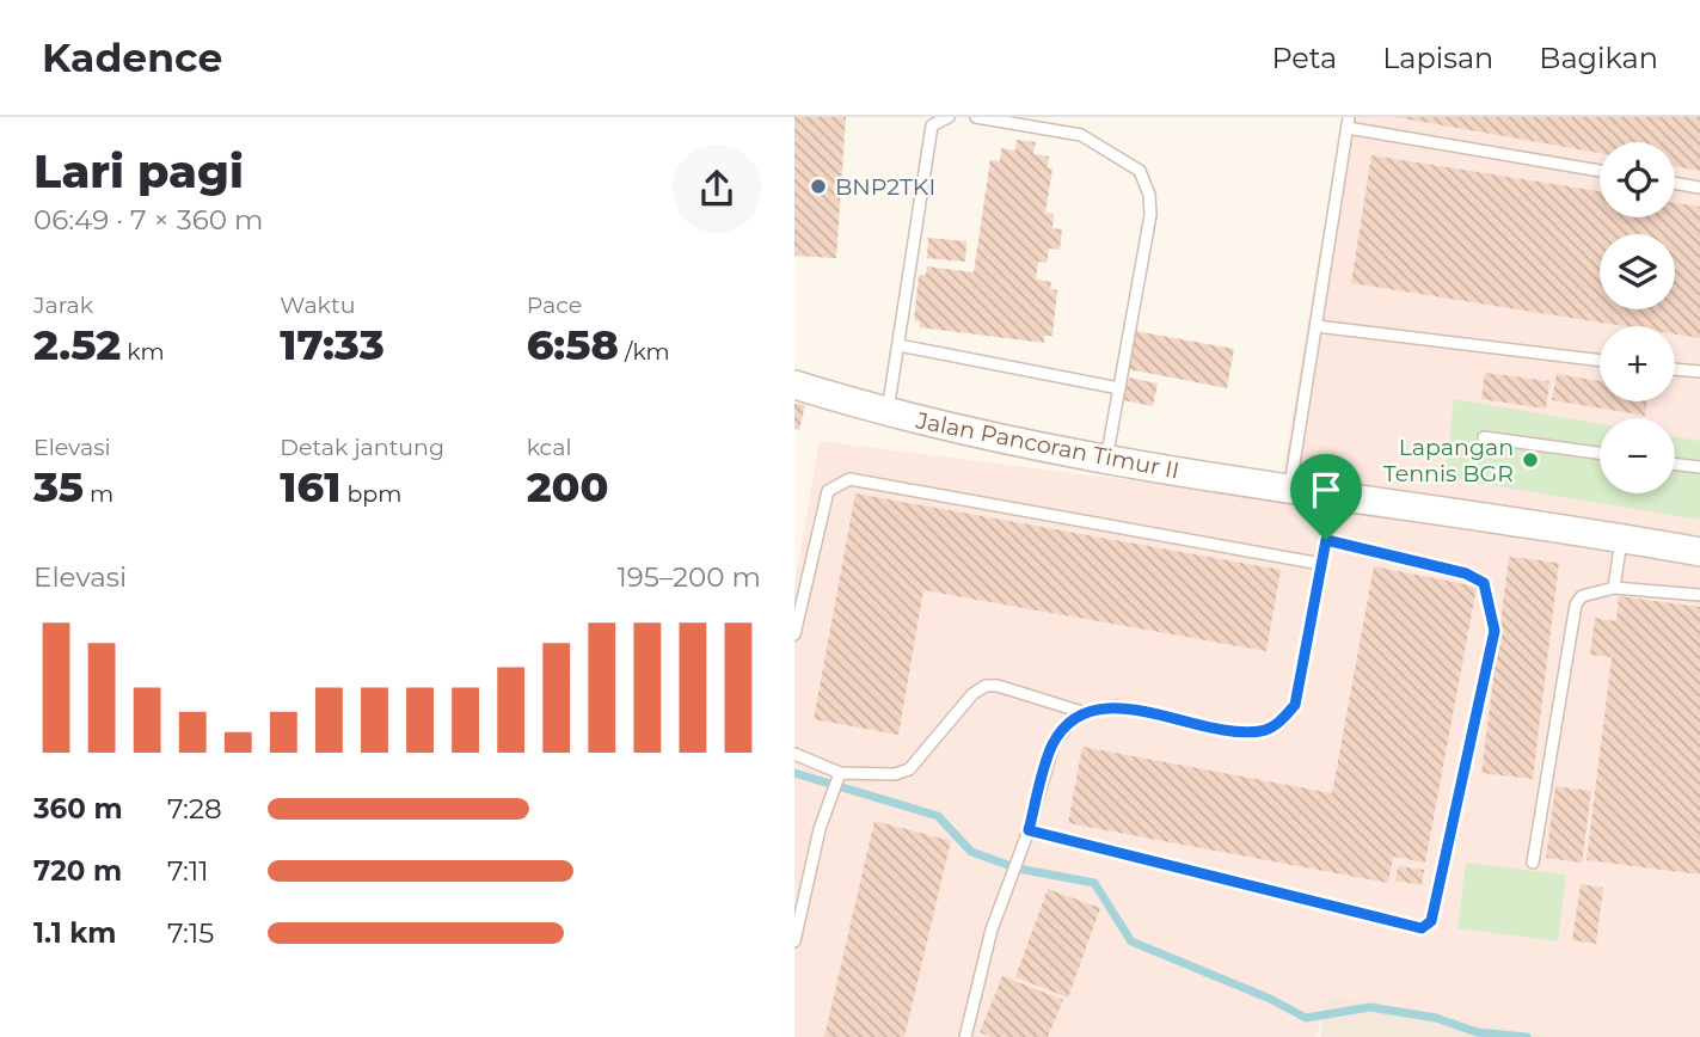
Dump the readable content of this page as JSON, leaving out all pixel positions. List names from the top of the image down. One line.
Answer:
{"streets":{"street":["Jalan Pancoran Timur II"]},"places":["BNP2TKI","Lapangan Tennis BGR"],"page":{"header":"Kadence","nav":["Peta","Lapisan","Bagikan"],"heading":["Lari pagi","06:49 · 7 × 360 m"],"map_buttons":["+","−"],"stats":[["Jarak","2.52 km"],["Waktu","17:33"],["Pace","6:58 /km"],["Elevasi","35 m"],["Detak jantung","161 bpm"],["kcal","200"]],"chart":["Elevasi","195–200 m"],"list":[{"name":"360 m","note":"7:28"},{"name":"720 m","note":"7:11"},{"name":"1.1 km","note":"7:15"}]}}
